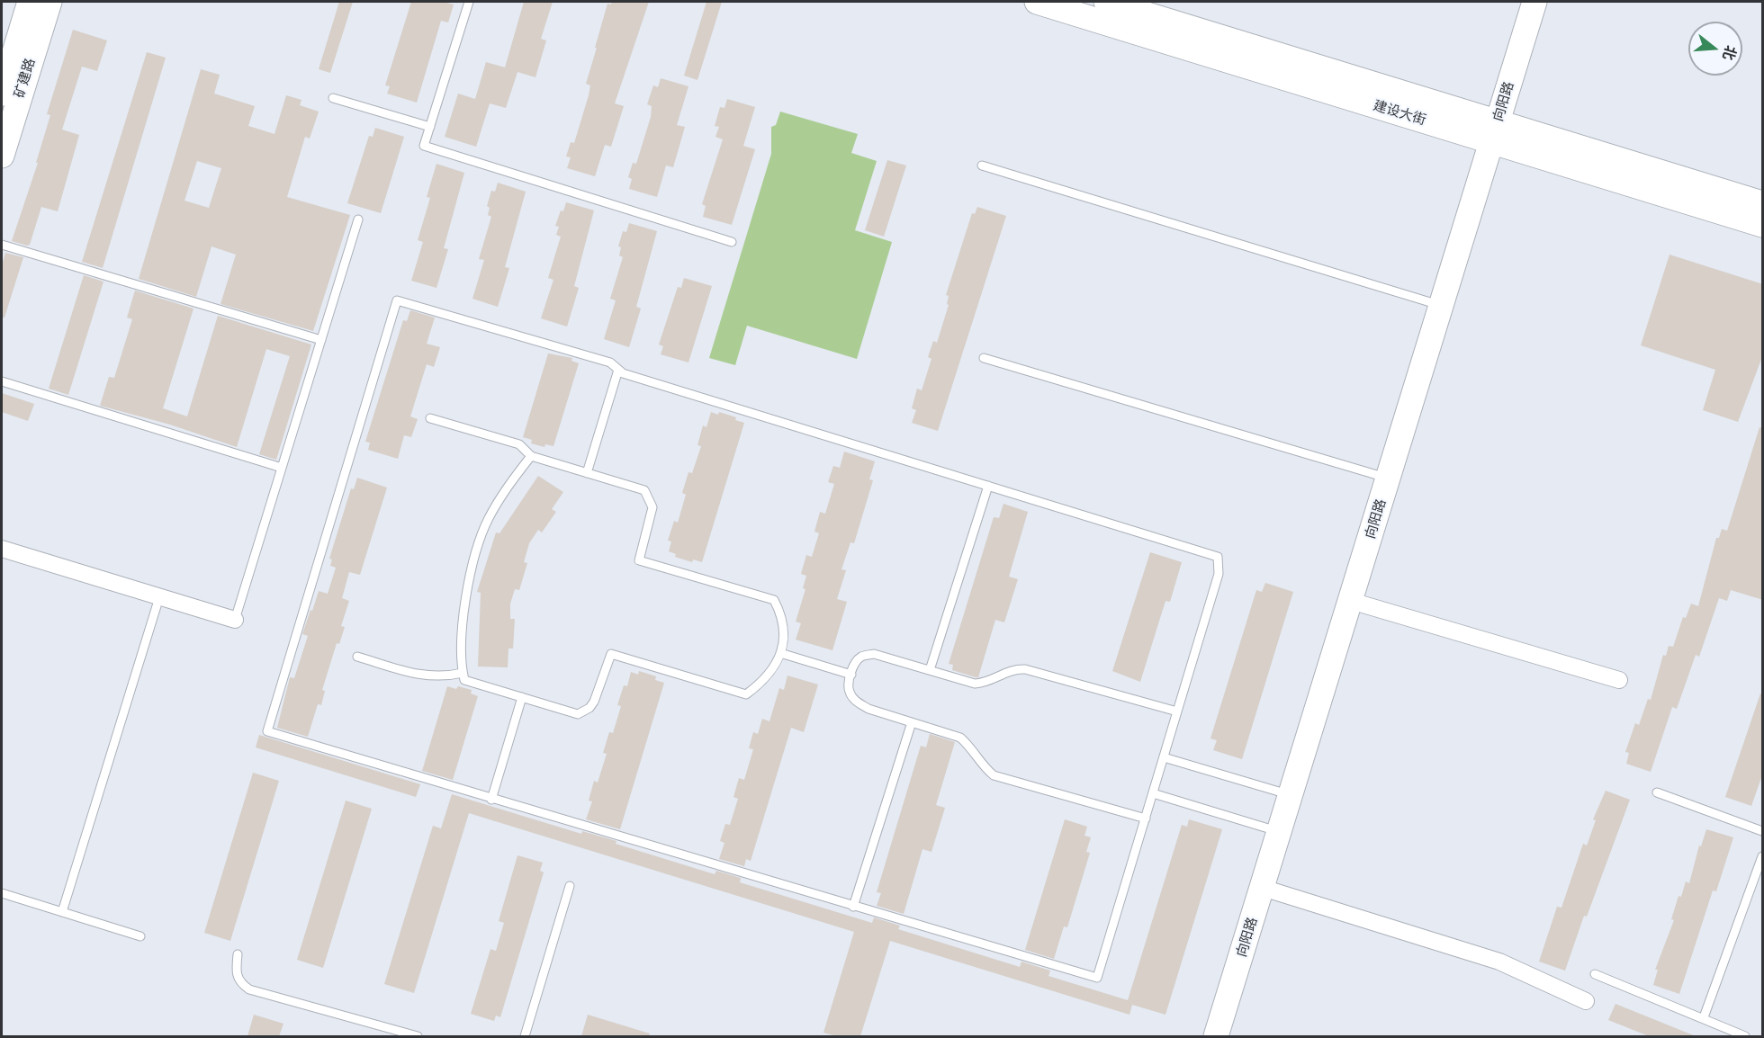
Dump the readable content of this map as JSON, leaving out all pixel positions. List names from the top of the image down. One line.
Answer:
{"streets":{"main road":["矿建路","向阳路","建设大街"]},"crossings":[["向阳路","建设大街"]],"north":"right"}
